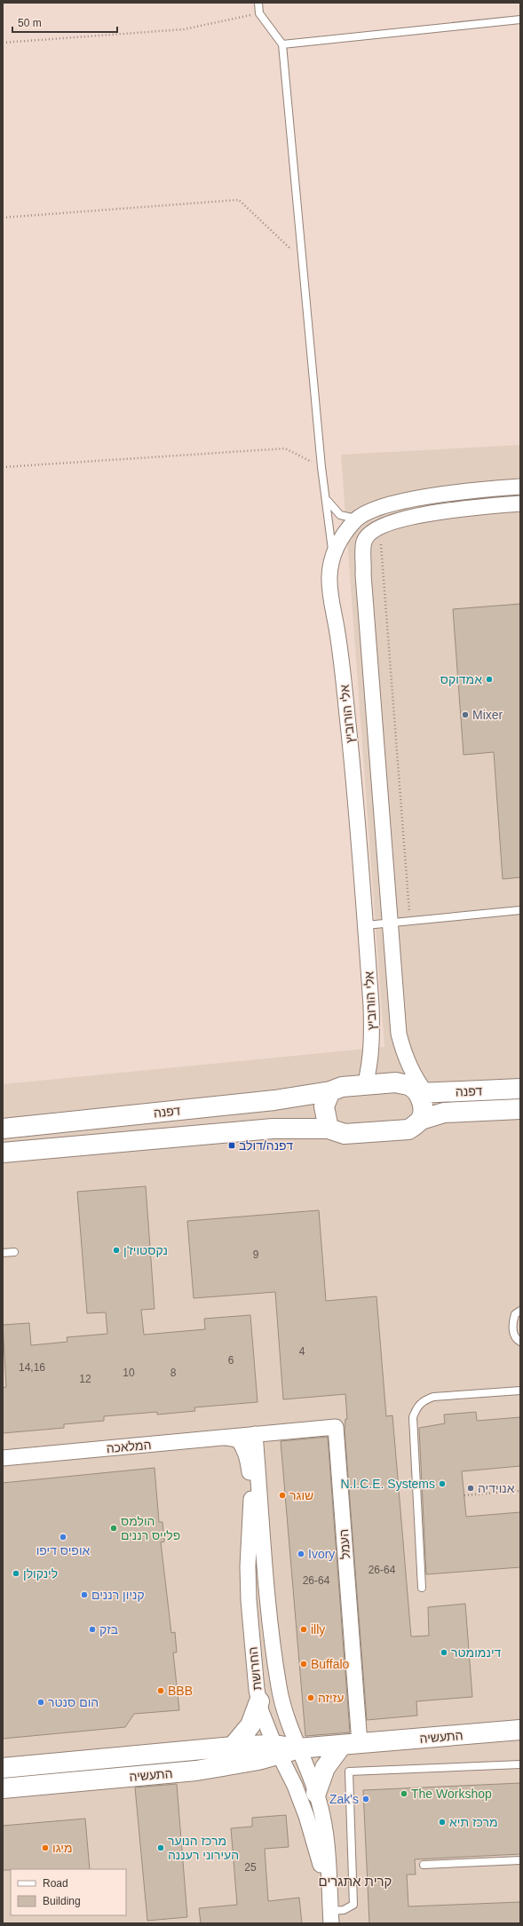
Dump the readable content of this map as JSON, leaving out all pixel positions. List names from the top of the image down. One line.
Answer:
{"streets":{"street":["אלי הורוביץ","דפנה","המלאכה","העמל","החרושת","התעשיה"]},"crossings":[["אלי הורוביץ","דפנה"],["המלאכה","העמל"],["המלאכה","החרושת"],["העמל","החרושת"],["העמל","התעשיה"],["החרושת","התעשיה"]],"districts":["קרית אתגרים"],"places":{"other":["אמדוקס","Mixer","נקסטויז'ן","N.I.C.E. Systems","אנוידיה","שוגר","הולמס פלייס רננים","אופיס דיפו","Ivory","לינקולן","קניון רננים","בזק","illy","דינמומטר","Buffalo","BBB","עזיזה","הום סנטר","The Workshop","Zak's","מרכז תיא","מיגו","מרכז הנוער העירוני רעננה"],"transit":["דפנה/דולב"]},"house_numbers":["9","4","6","14,16","10","8","12","26-64","26-64","25"],"legend":["Road","Building"],"scale_bar":"50 m"}
